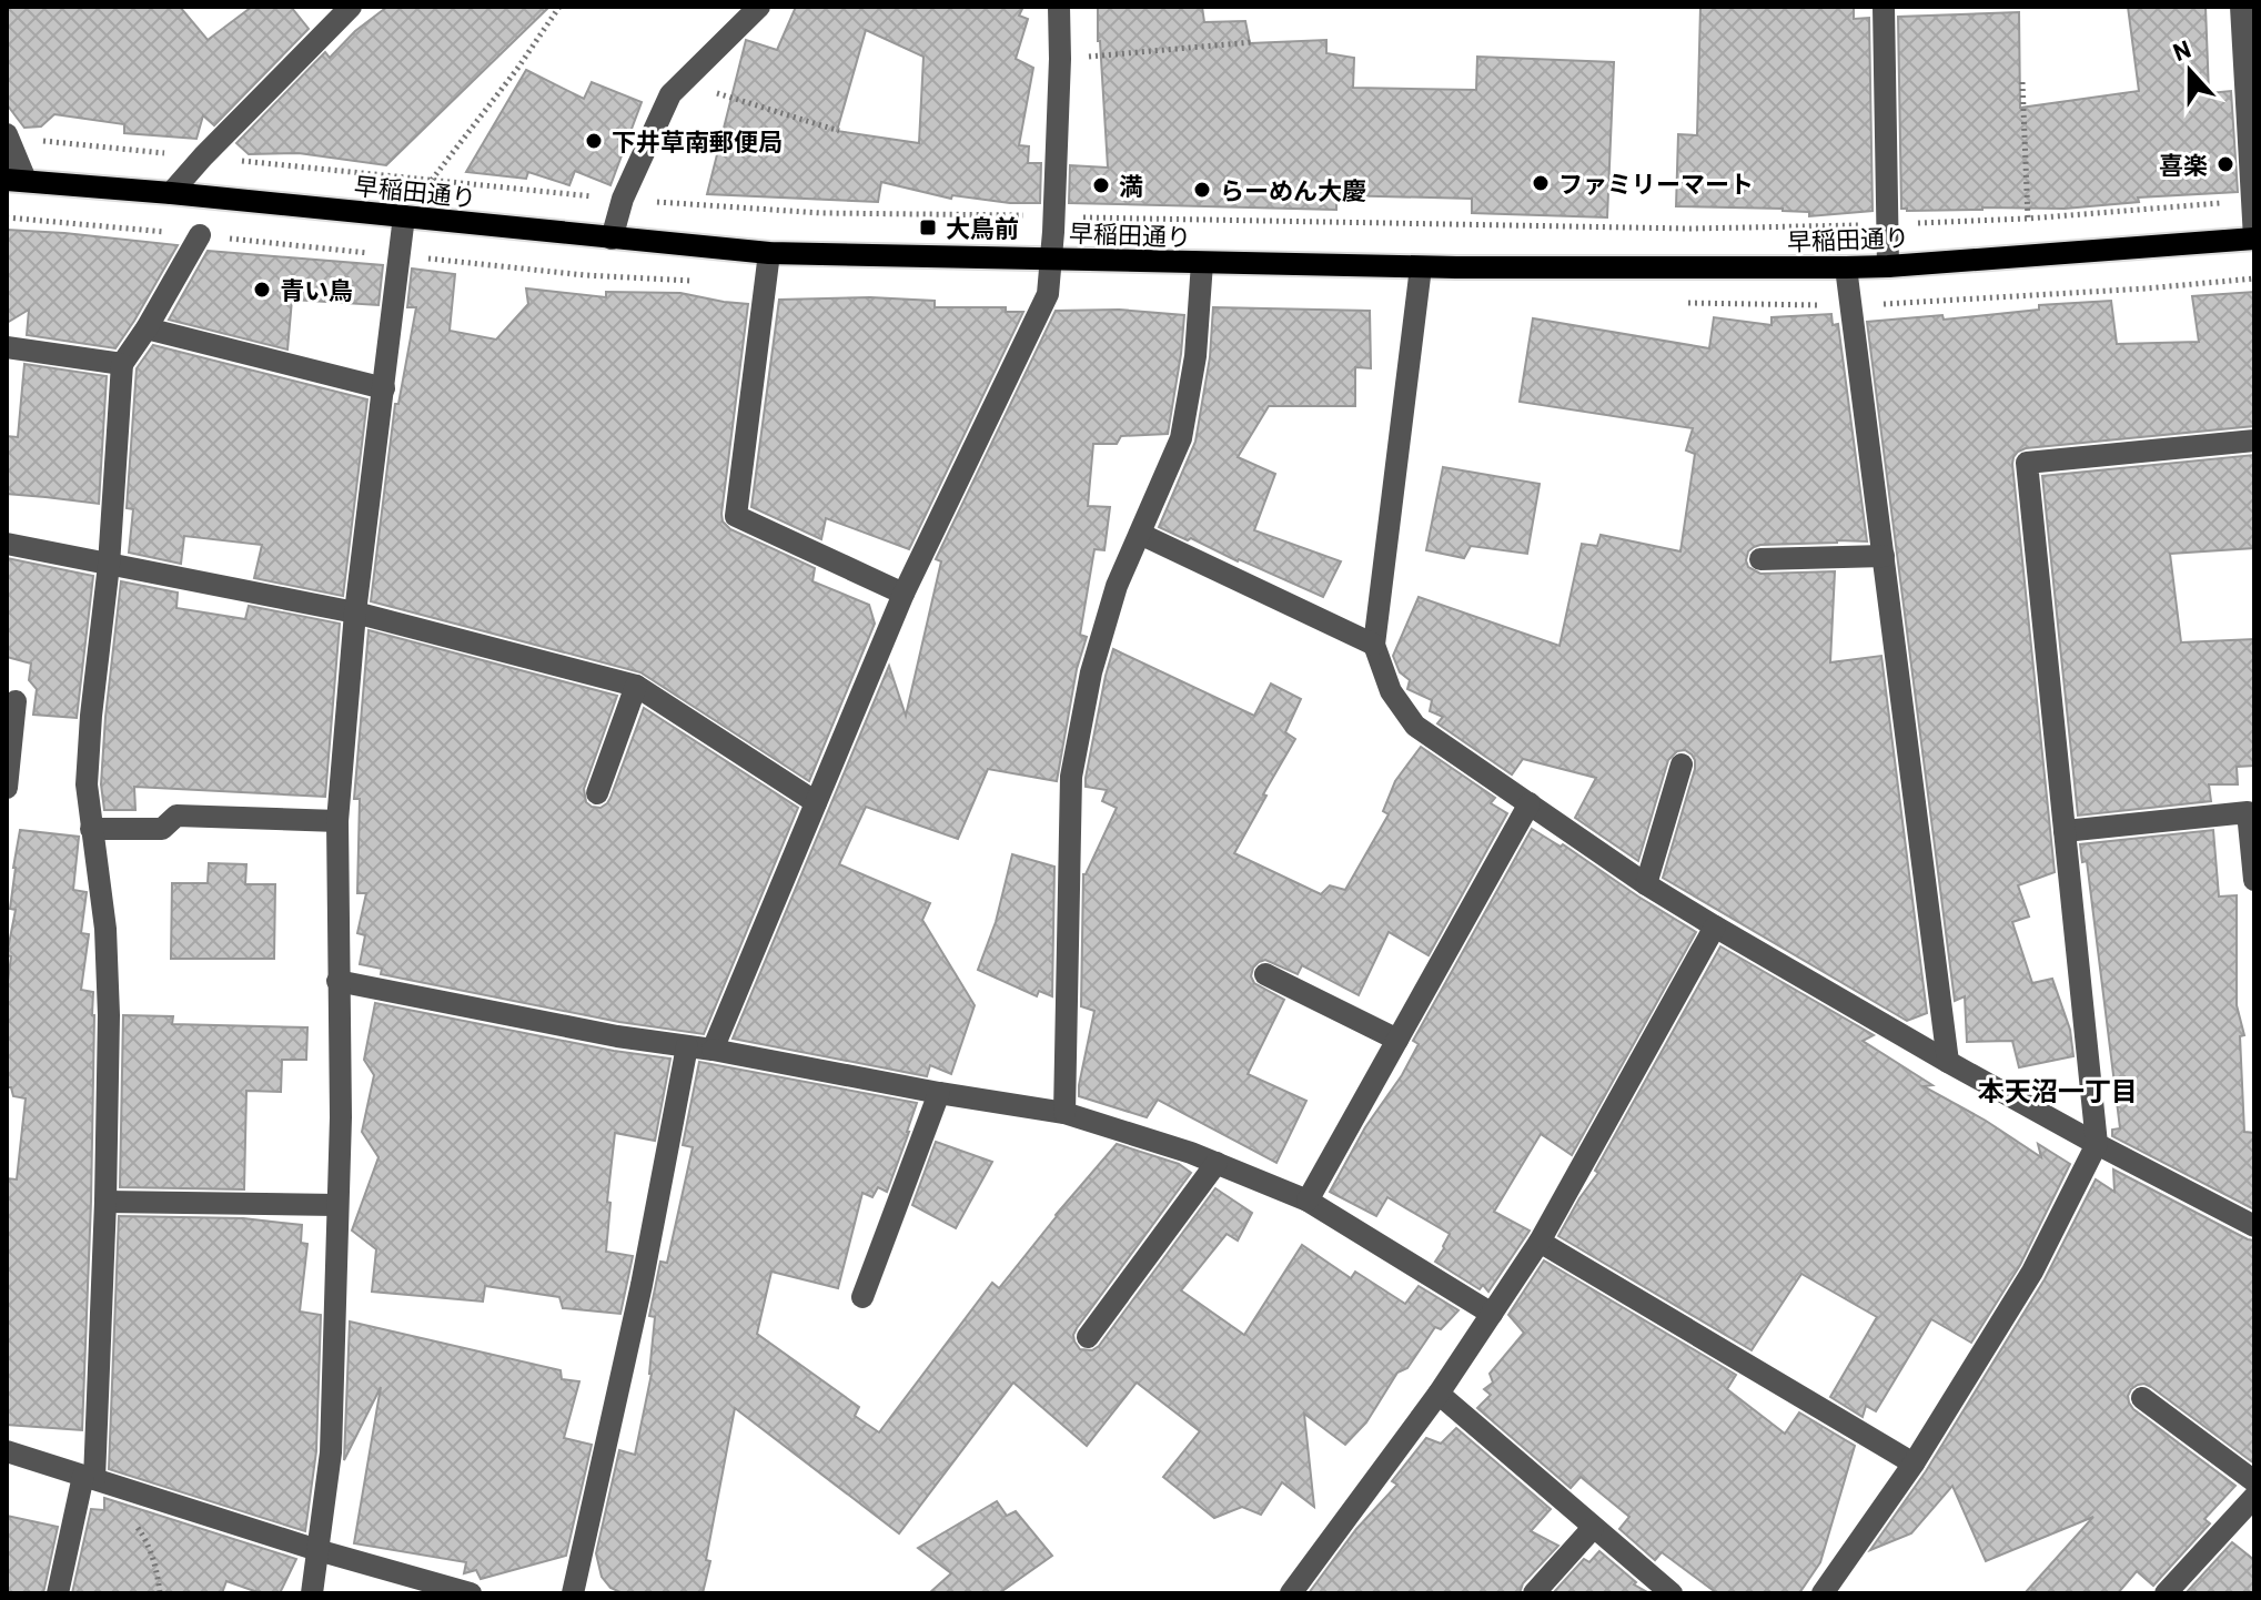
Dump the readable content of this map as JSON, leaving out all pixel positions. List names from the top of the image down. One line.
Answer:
{"streets":{"main road":["早稲田通り"]},"districts":["本天沼一丁目"],"places":{"other":["下井草南郵便局","喜楽","ファミリーマート","満","らーめん大慶","青い鳥"],"transit":["大鳥前"]},"north":"top"}
